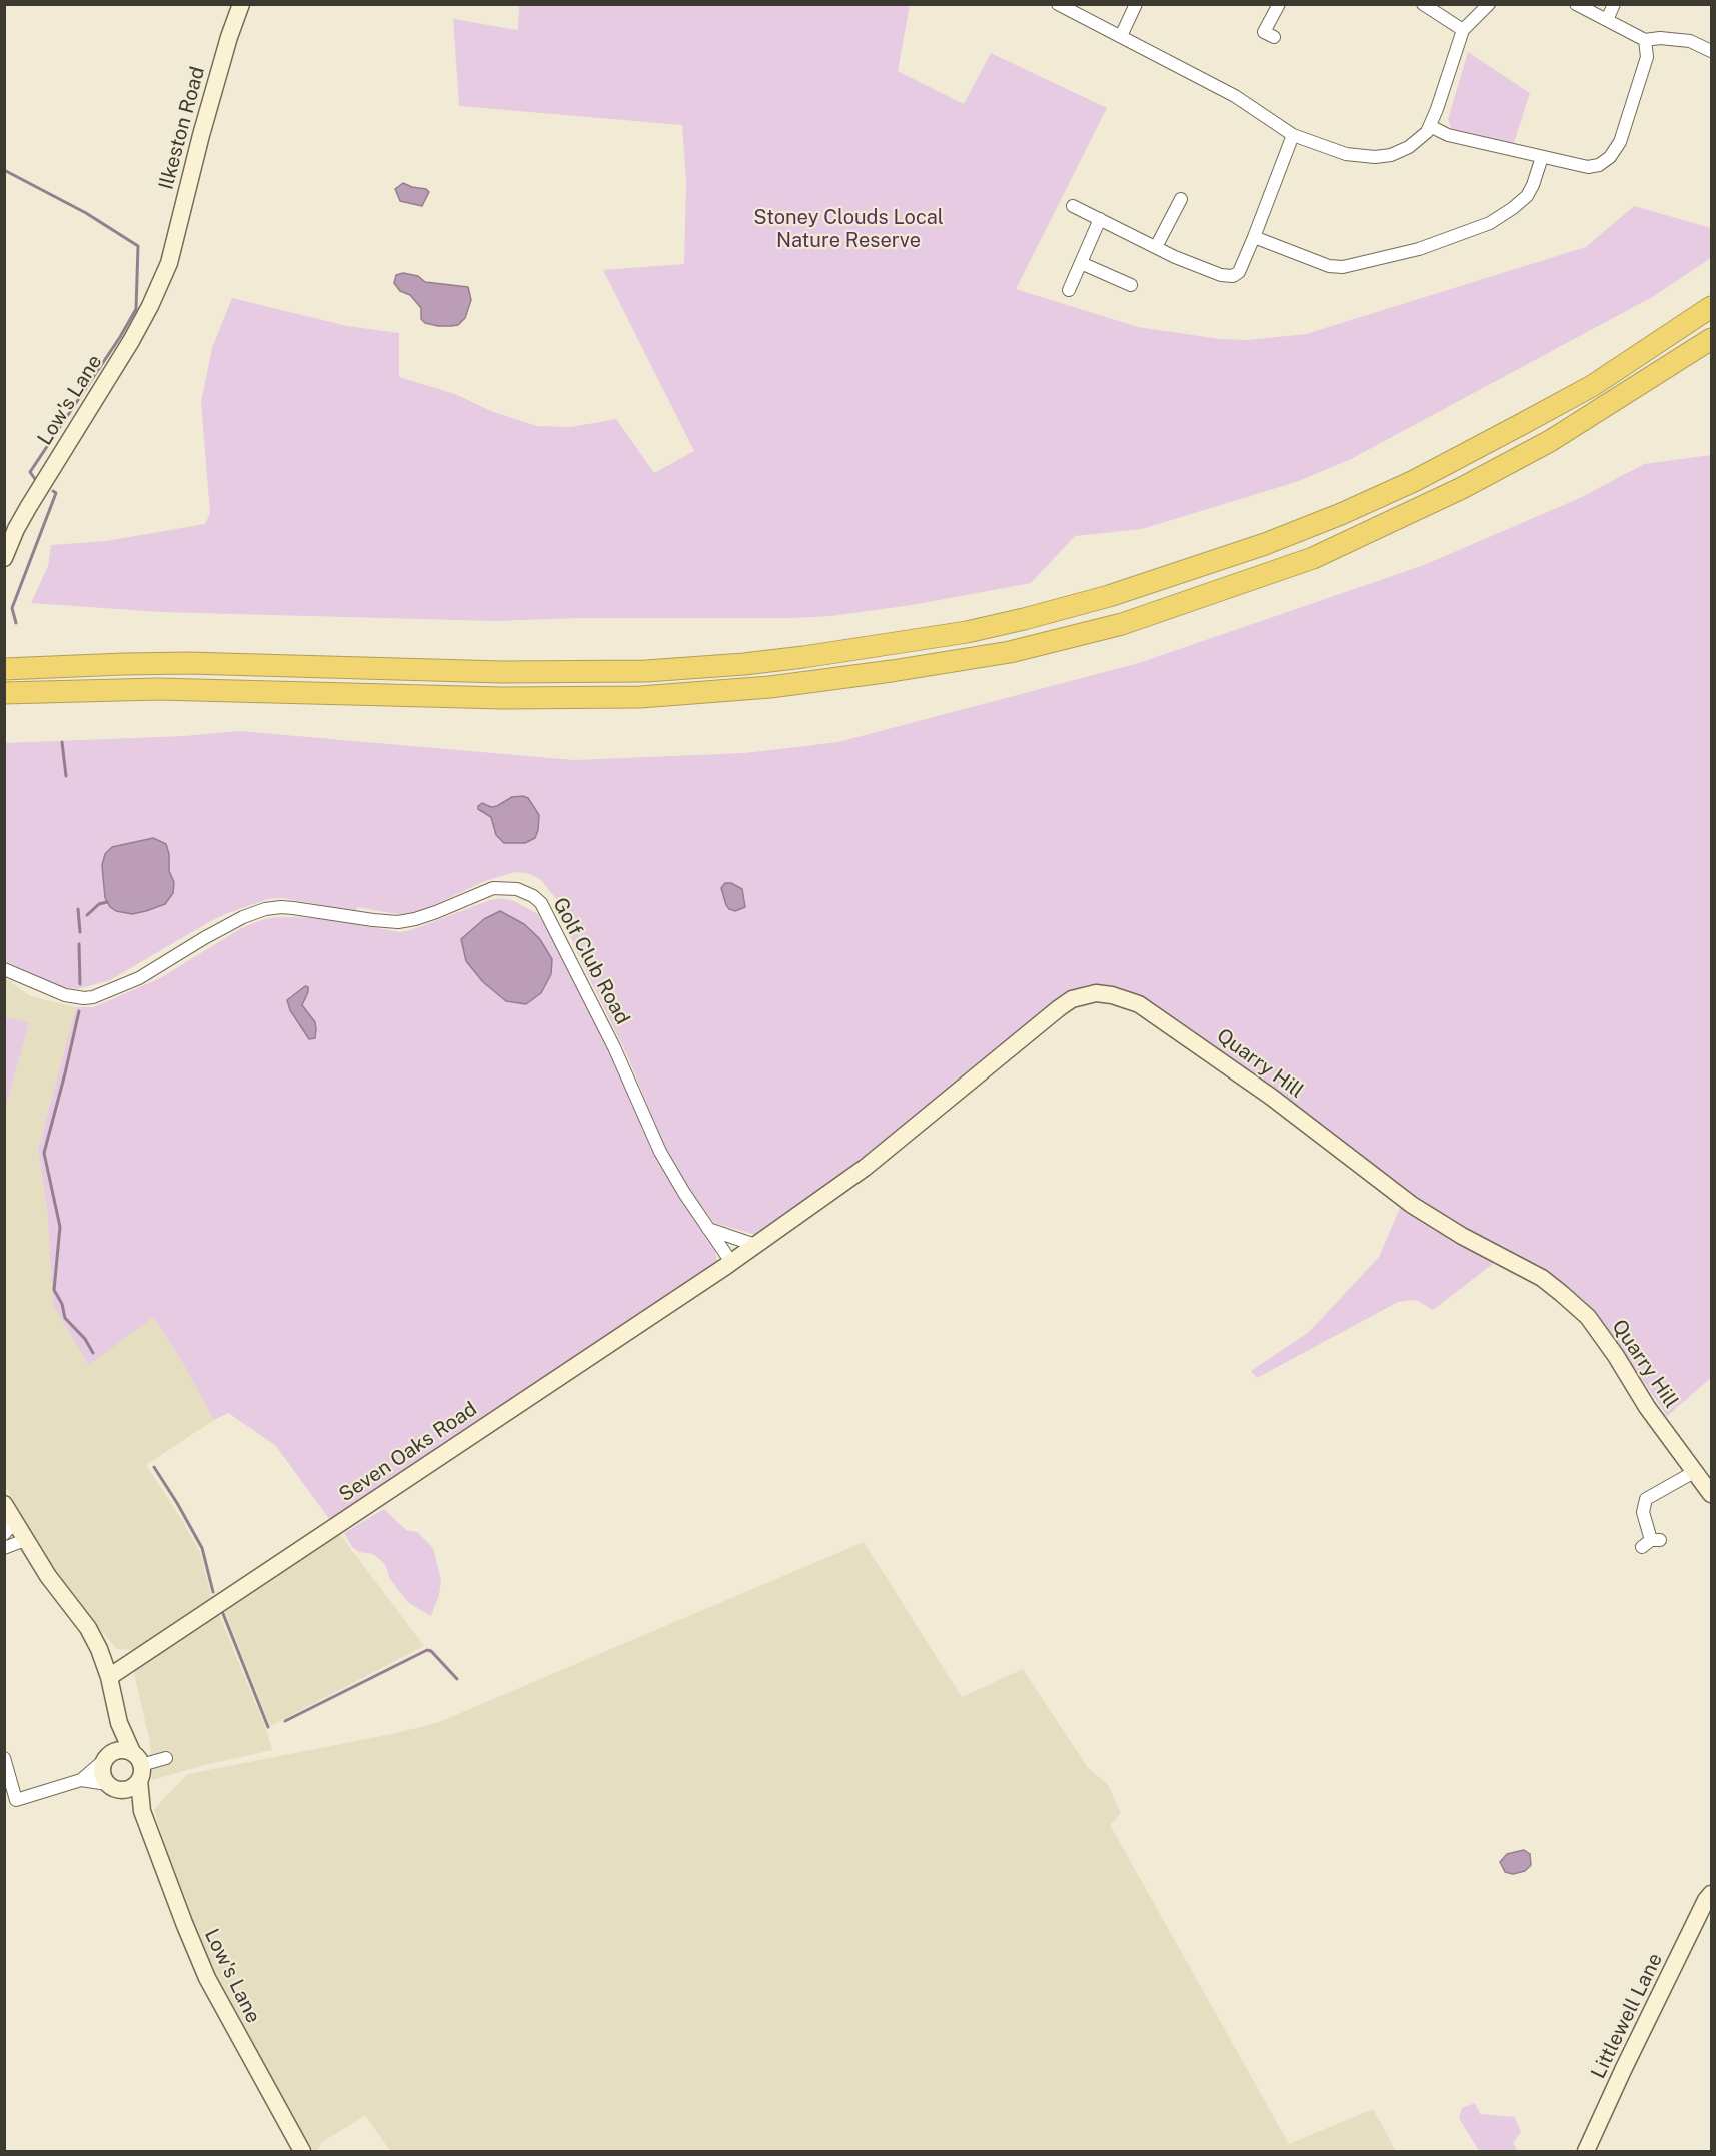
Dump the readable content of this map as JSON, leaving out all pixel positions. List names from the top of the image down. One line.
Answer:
{"streets":{"street":["Ilkeston Road","Low's Lane","Golf Club Road","Quarry Hill","Seven Oaks Road","Littlewell Lane"]},"crossings":[["Ilkeston Road","Low's Lane"],["Low's Lane","Seven Oaks Road"],["Golf Club Road","Quarry Hill"],["Golf Club Road","Seven Oaks Road"],["Quarry Hill","Seven Oaks Road"]],"parks":["Stoney Clouds Local Nature Reserve"]}
